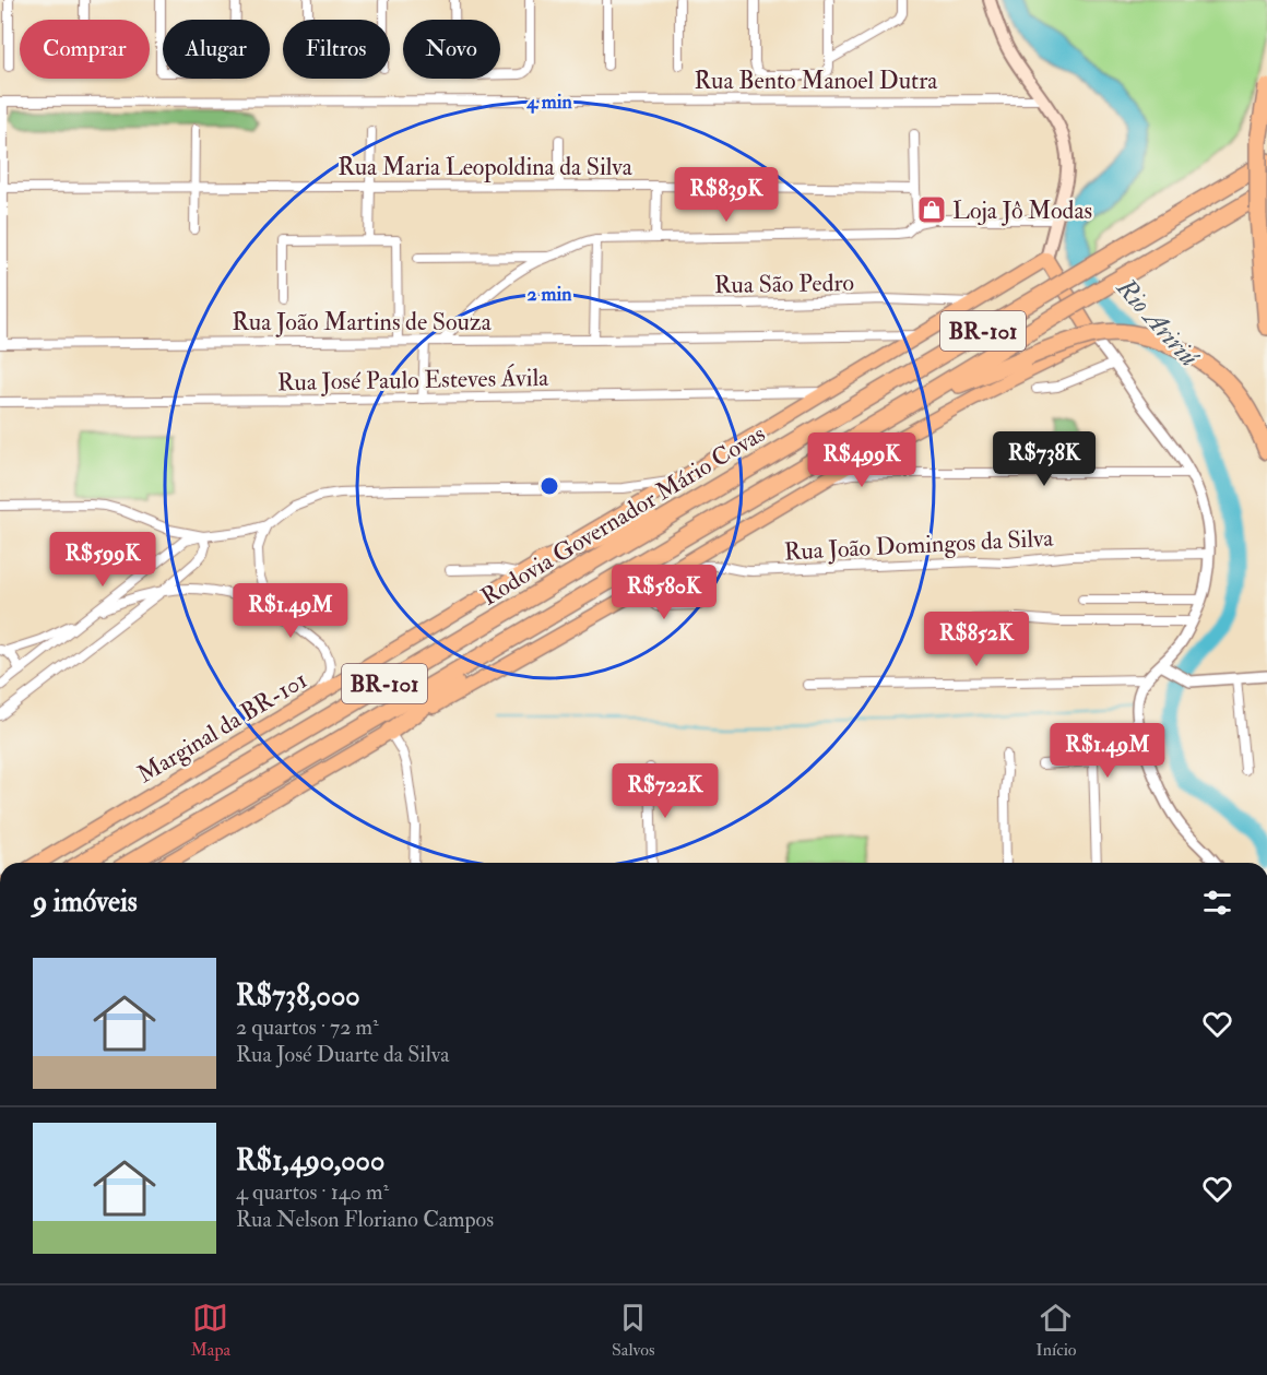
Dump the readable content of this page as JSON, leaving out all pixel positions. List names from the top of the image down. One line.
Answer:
{"streets":{"highway":["BR-101","Rodovia Governador Mário Covas"],"main road":["Marginal da BR-101"],"street":["Rua Bento Manoel Dutra","Rua Maria Leopoldina da Silva","Rua São Pedro","Rua João Martins de Souza","Rua José Paulo Esteves Ávila","Rua João Domingos da Silva"]},"crossings":[["Rua São Pedro","Marginal da BR-101"],["Rua João Martins de Souza","Marginal da BR-101"],["BR-101","Rodovia Governador Mário Covas"],["Rua José Paulo Esteves Ávila","Marginal da BR-101"]],"water":["Rio Aririú"],"places":{"shop":["Loja Jô Modas"]},"page":{"chip":["Comprar","Alugar","Filtros","Novo"],"price":["R$839K","R$738K","R$499K","R$599K","R$580K","R$1.49M","R$852K","R$1.49M","R$722K"],"heading":"9 imóveis","list":[{"name":"R$738,000","note":"2 quartos · 72 m² · Rua José Duarte da Silva"},{"name":"R$1,490,000","note":"4 quartos · 140 m² · Rua Nelson Floriano Campos"}],"tabs":["Mapa","Salvos","Início"]},"rings":["4 min","2 min"]}
